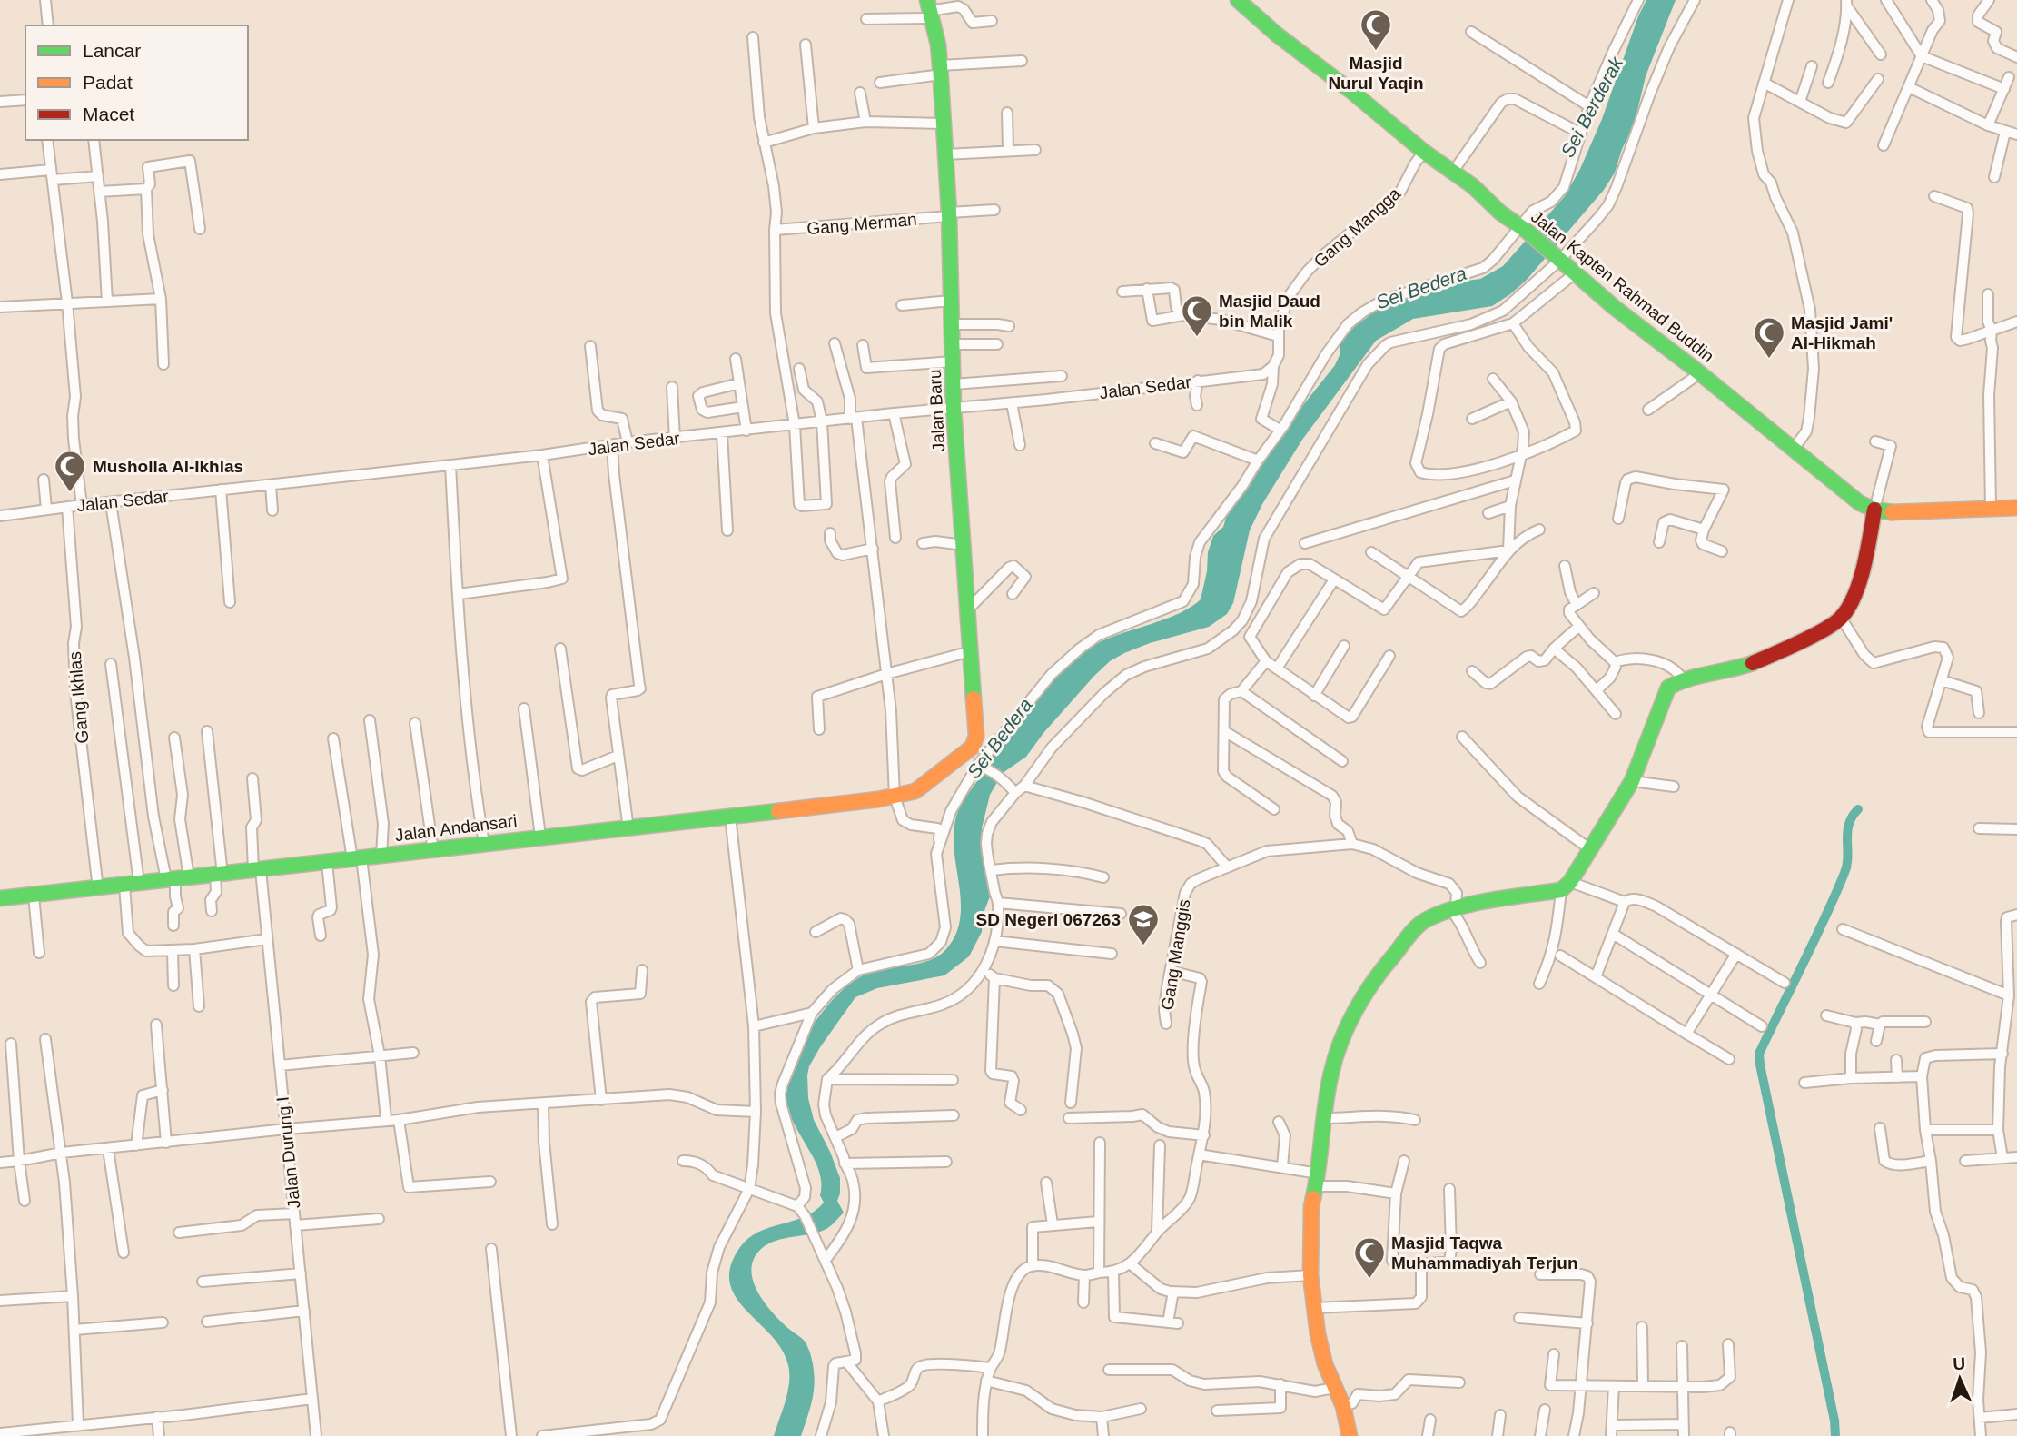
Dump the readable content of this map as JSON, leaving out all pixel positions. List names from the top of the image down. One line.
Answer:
{"streets":{"street":["Gang Merman","Gang Mangga","Jalan Kapten Rahmad Buddin","Jalan Sedar","Jalan Baru","Gang Ikhlas","Jalan Andansari","Gang Manggis","Jalan Durung I"]},"crossings":[["Gang Merman","Jalan Baru"],["Gang Mangga","Jalan Kapten Rahmad Buddin"],["Gang Mangga","Jalan Sedar"],["Jalan Sedar","Jalan Baru"],["Jalan Sedar","Gang Ikhlas"],["Jalan Baru","Jalan Andansari"],["Gang Ikhlas","Jalan Andansari"],["Jalan Andansari","Jalan Durung I"]],"water":["Sei Berderak","Sei Bedera"],"places":{"mosque":["Masjid Nurul Yaqin","Masjid Daud bin Malik","Masjid Jami' Al-Hikmah","Musholla Al-Ikhlas","Masjid Taqwa Muhammadiyah Terjun"],"school or university":["SD Negeri 067263"]},"legend":["Lancar","Padat","Macet"],"north":"top"}
